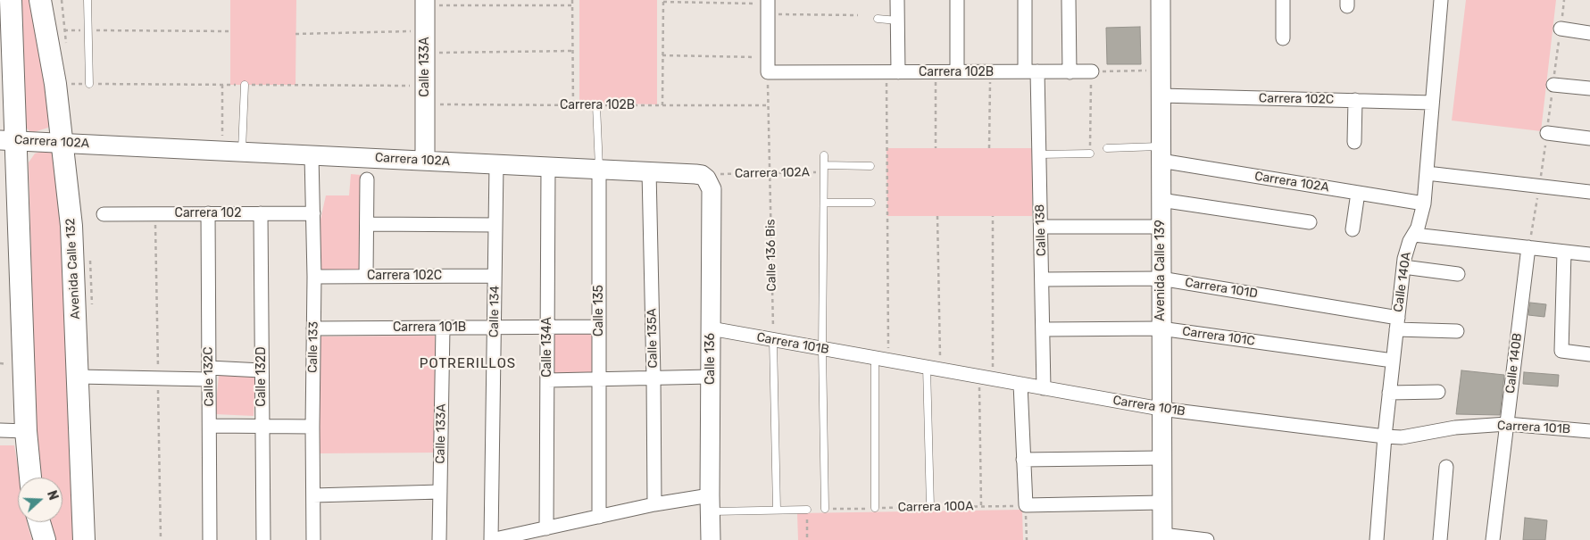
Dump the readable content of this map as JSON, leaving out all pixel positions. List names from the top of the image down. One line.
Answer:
{"streets":{"main road":["Avenida Calle 132"],"street":["Calle 133A","Carrera 102B","Carrera 102C","Carrera 102A","Carrera 102","Calle 138","Avenida Calle 139","Calle 140A","Carrera 101D","Calle 135","Calle 134","Carrera 101B","Carrera 101C","Calle 135A","Calle 133","Calle 134A","Calle 136","Calle 140B","Calle 132C","Calle 132D"],"path":["Calle 136 Bis","Carrera 100A"]},"crossings":[["Calle 133A","Carrera 102B"],["Calle 133A","Carrera 102A"],["Calle 133A","Carrera 101B"],["Carrera 102B","Calle 138"],["Carrera 102B","Calle 136 Bis"],["Carrera 102B","Calle 135"],["Carrera 102C","Avenida Calle 139"],["Carrera 102C","Calle 140A"],["Carrera 102C","Calle 134"],["Carrera 102C","Calle 133"],["Carrera 102A","Calle 136 Bis"],["Carrera 102A","Avenida Calle 132"],["Carrera 102A","Avenida Calle 139"],["Carrera 102A","Calle 140A"],["Carrera 102A","Calle 135"],["Carrera 102A","Calle 134"],["Carrera 102A","Calle 135A"],["Carrera 102A","Calle 133"],["Carrera 102A","Calle 134A"],["Carrera 102A","Calle 136"],["Carrera 102","Calle 133"],["Carrera 102","Calle 132C"],["Carrera 102","Calle 132D"],["Calle 138","Carrera 101D"],["Calle 138","Carrera 101B"],["Calle 138","Carrera 101C"],["Calle 136 Bis","Carrera 101B"],["Avenida Calle 139","Carrera 101D"],["Avenida Calle 139","Carrera 101B"],["Avenida Calle 139","Carrera 101C"],["Calle 140A","Carrera 101D"],["Calle 140A","Carrera 101B"],["Calle 140A","Carrera 101C"],["Calle 135","Carrera 101B"],["Calle 134","Carrera 101B"],["Carrera 101B","Calle 133"],["Carrera 101B","Calle 134A"],["Carrera 101B","Calle 136"],["Carrera 101B","Calle 140B"]],"districts":["POTRERILLOS"],"north":"right"}
